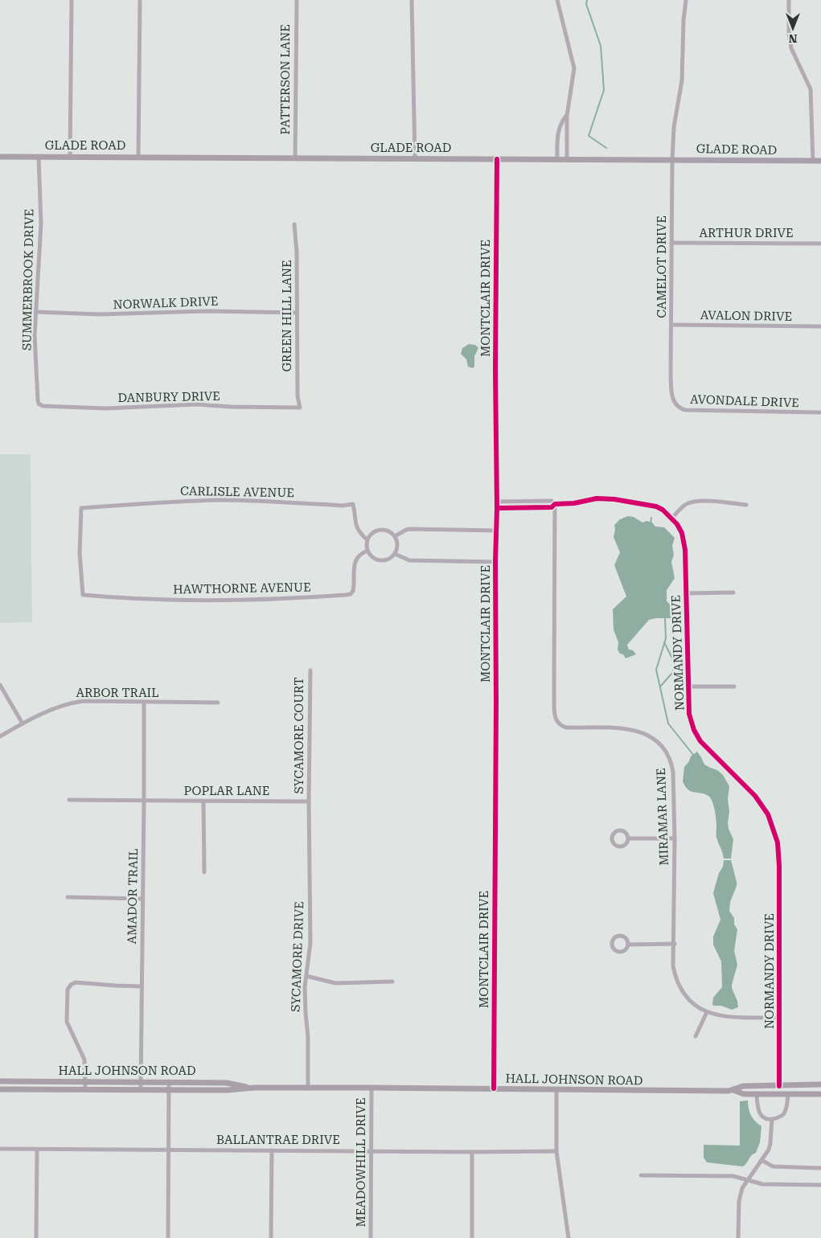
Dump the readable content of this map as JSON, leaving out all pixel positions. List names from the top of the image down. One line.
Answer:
{"streets":{"main road":["GLADE ROAD","HALL JOHNSON ROAD"],"street":["PATTERSON LANE","ARTHUR DRIVE","CAMELOT DRIVE","SUMMERBROOK DRIVE","MONTCLAIR DRIVE","NORWALK DRIVE","GREEN HILL LANE","AVALON DRIVE","DANBURY DRIVE","AVONDALE DRIVE","CARLISLE AVENUE","HAWTHORNE AVENUE","NORMANDY DRIVE","ARBOR TRAIL","SYCAMORE COURT","POPLAR LANE","MIRAMAR LANE","AMADOR TRAIL","SYCAMORE DRIVE","BALLANTRAE DRIVE","MEADOWHILL DRIVE"]},"crossings":[["PATTERSON LANE","GLADE ROAD"],["GLADE ROAD","CAMELOT DRIVE"],["GLADE ROAD","SUMMERBROOK DRIVE"],["GLADE ROAD","MONTCLAIR DRIVE"],["ARTHUR DRIVE","CAMELOT DRIVE"],["CAMELOT DRIVE","AVALON DRIVE"],["CAMELOT DRIVE","AVONDALE DRIVE"],["SUMMERBROOK DRIVE","NORWALK DRIVE"],["SUMMERBROOK DRIVE","DANBURY DRIVE"],["MONTCLAIR DRIVE","NORMANDY DRIVE"],["MONTCLAIR DRIVE","HALL JOHNSON ROAD"],["NORWALK DRIVE","GREEN HILL LANE"],["GREEN HILL LANE","DANBURY DRIVE"],["CARLISLE AVENUE","HAWTHORNE AVENUE"],["NORMANDY DRIVE","MIRAMAR LANE"],["NORMANDY DRIVE","HALL JOHNSON ROAD"],["ARBOR TRAIL","AMADOR TRAIL"],["SYCAMORE COURT","POPLAR LANE"],["SYCAMORE COURT","SYCAMORE DRIVE"],["POPLAR LANE","AMADOR TRAIL"],["POPLAR LANE","SYCAMORE DRIVE"],["AMADOR TRAIL","HALL JOHNSON ROAD"],["SYCAMORE DRIVE","HALL JOHNSON ROAD"],["HALL JOHNSON ROAD","MEADOWHILL DRIVE"],["BALLANTRAE DRIVE","MEADOWHILL DRIVE"]],"north":"bottom"}
